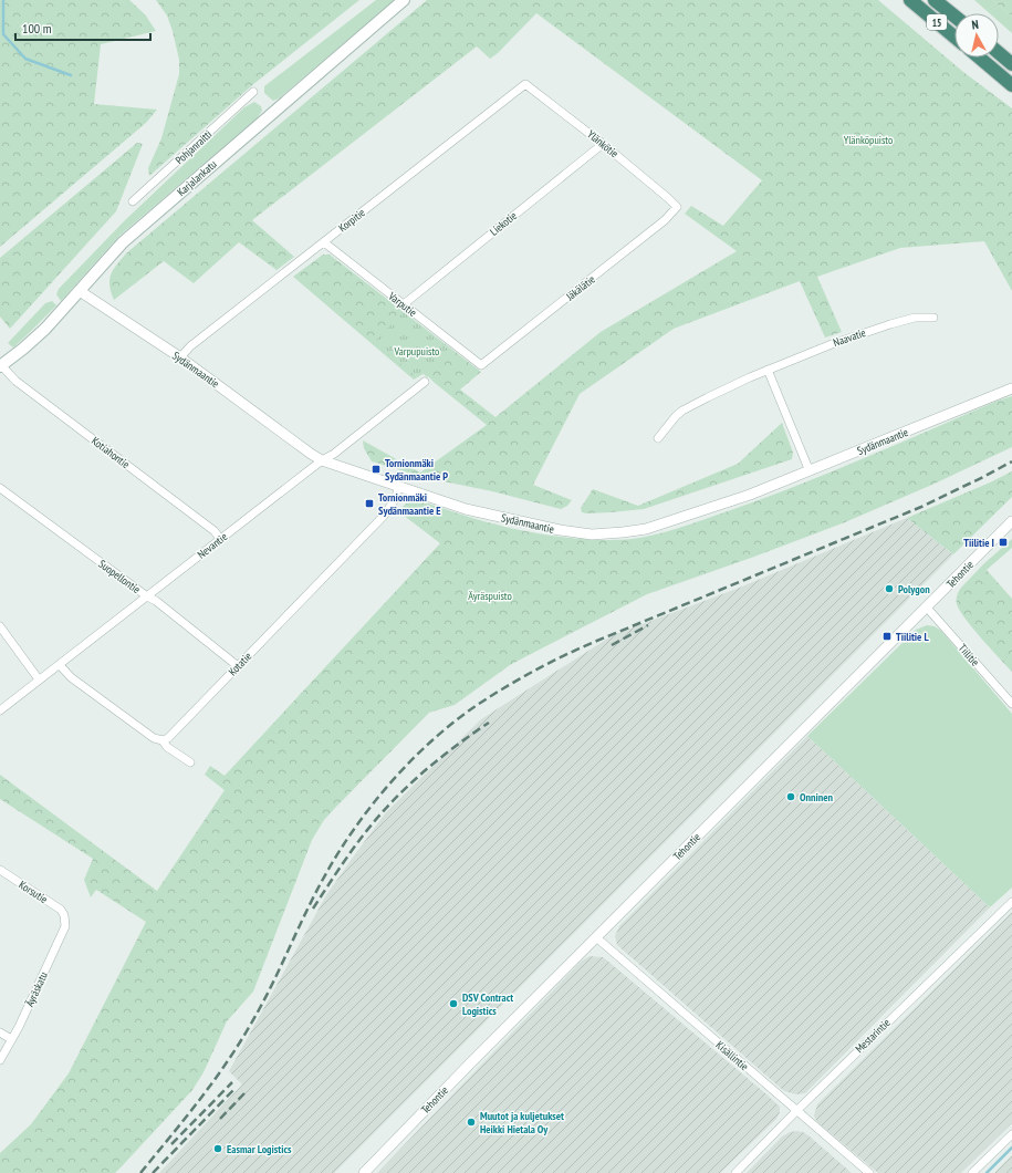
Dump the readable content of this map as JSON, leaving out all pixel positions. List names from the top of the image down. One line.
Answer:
{"streets":{"highway":["15"],"main road":["Karjalankatu"],"street":["Ylänkötie","Pohjanraitti","Korpitie","Liekotie","Jäkälätie","Varputie","Naavatie","Sydänmaantie","Kotiahontie","Nevantie","Tehontie","Suopellontie","Tiilitie","Kotatie","Korsutie","Äyräskatu","Mestarintie","Kisällintie"]},"crossings":[["Ylänkötie","Korpitie"],["Ylänkötie","Liekotie"],["Ylänkötie","Jäkälätie"],["Karjalankatu","Sydänmaantie"],["Karjalankatu","Kotiahontie"],["Korpitie","Varputie"],["Korpitie","Sydänmaantie"],["Liekotie","Varputie"],["Jäkälätie","Varputie"],["Sydänmaantie","Nevantie"],["Sydänmaantie","Kotatie"],["Kotiahontie","Nevantie"],["Nevantie","Suopellontie"],["Tehontie","Tiilitie"],["Tehontie","Kisällintie"],["Suopellontie","Kotatie"],["Korsutie","Äyräskatu"],["Mestarintie","Kisällintie"]],"parks":["Ylänköpuisto","Varpupuisto","Äyräspuisto"],"places":{"transit":["Tornionmäki Sydänmaantie P","Tornionmäki Sydänmaantie E","Tiilitie I","Tiilitie L"],"other":["Polygon","Onninen","DSV Contract Logistics","Muutot ja kuljetukset Heikki Hietala Oy","Easmar Logistics"]},"scale_bar":"100 m","north":"top"}
